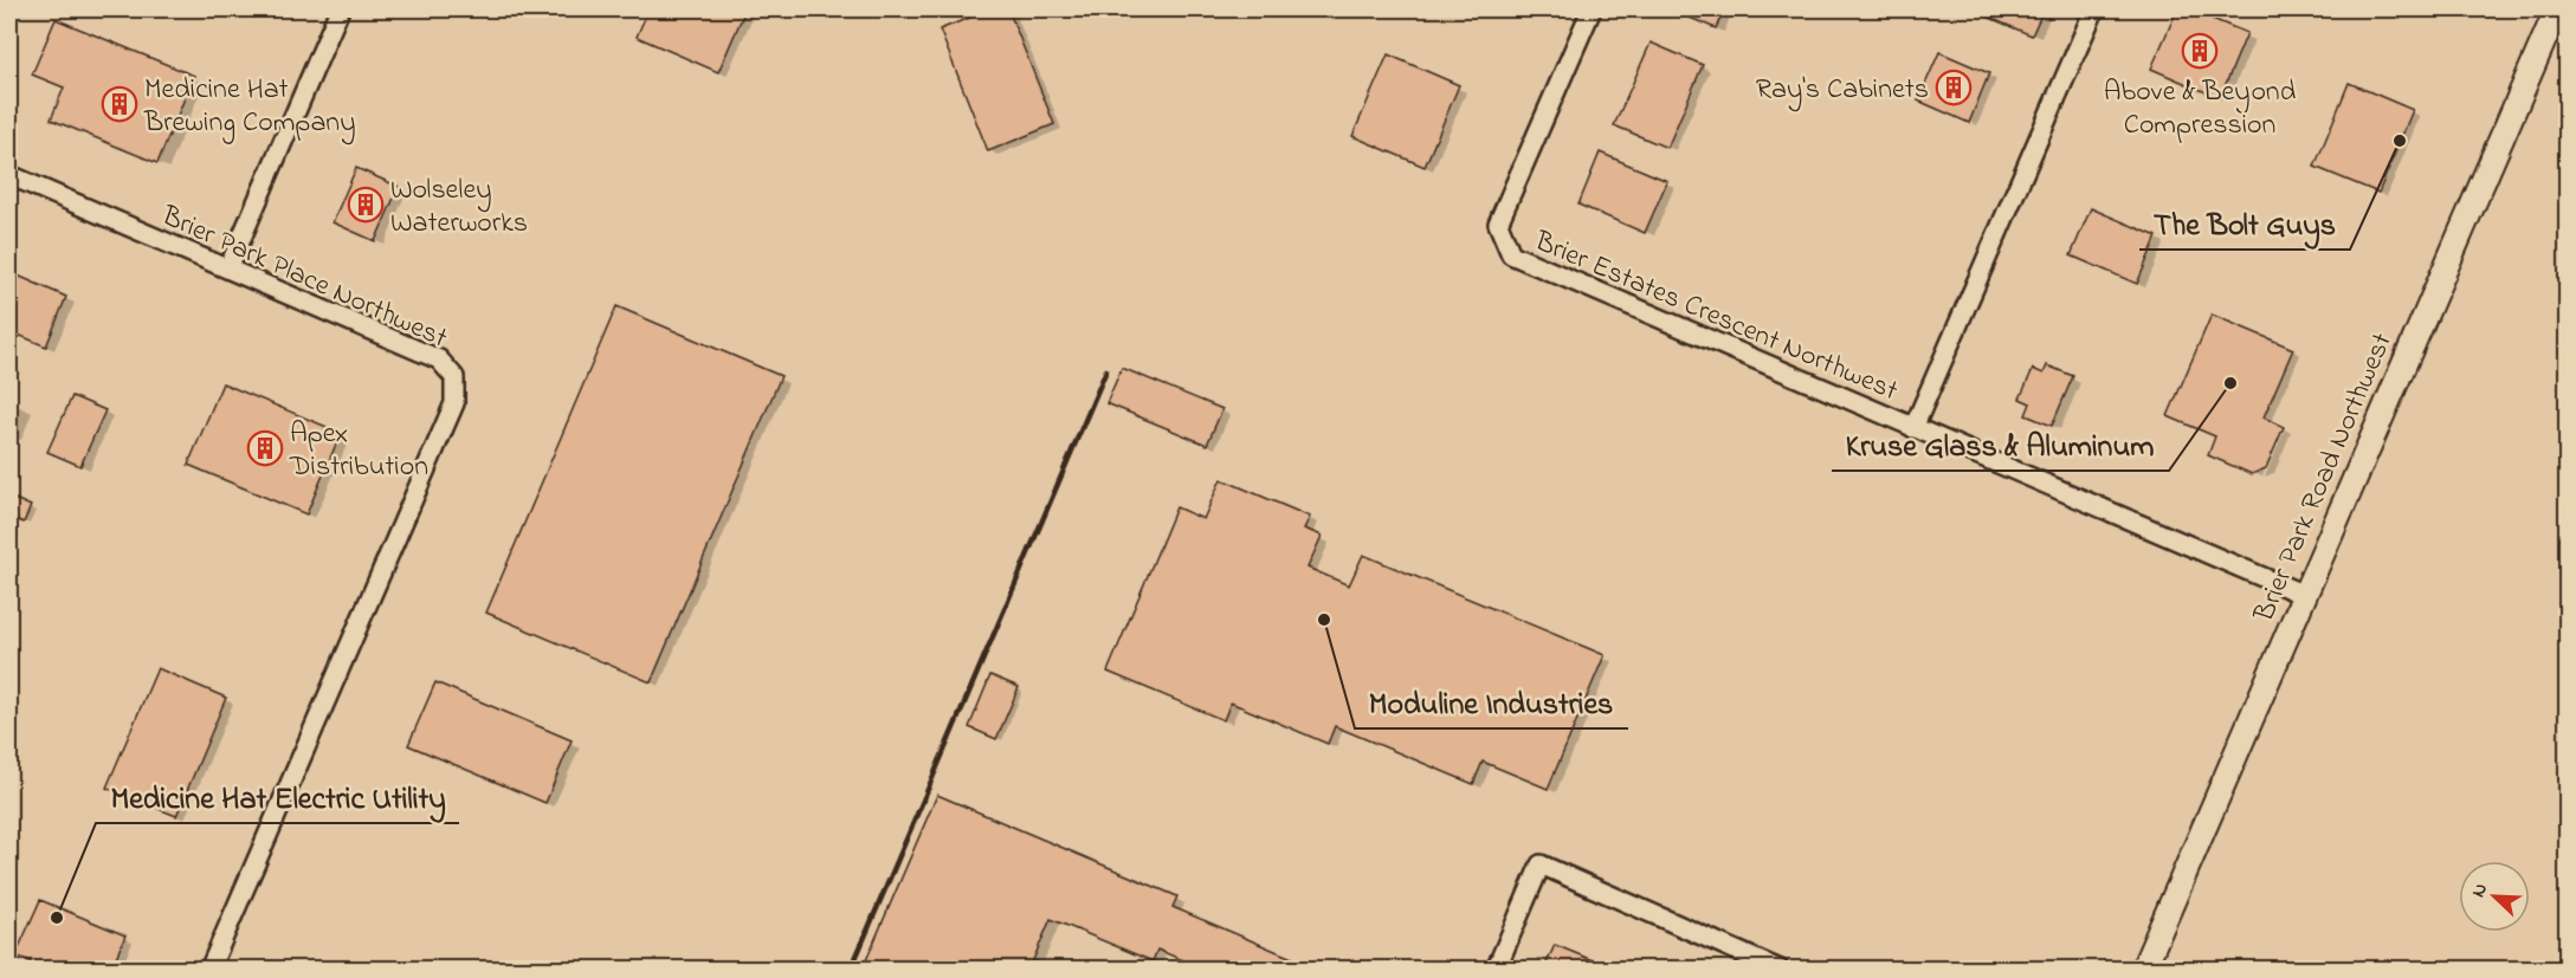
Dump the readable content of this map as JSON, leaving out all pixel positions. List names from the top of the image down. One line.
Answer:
{"streets":{"street":["Brier Park Place Northwest","Brier Estates Crescent Northwest","Brier Park Road Northwest"]},"crossings":[["Brier Estates Crescent Northwest","Brier Park Road Northwest"]],"places":{"building":["Above & Beyond Compression","Ray's Cabinets","Medicine Hat Brewing Company","Wolseley Waterworks","Apex Distribution"],"other":["The Bolt Guys","Kruse Glass & Aluminum","Moduline Industries","Medicine Hat Electric Utility"]},"north":"top left"}
